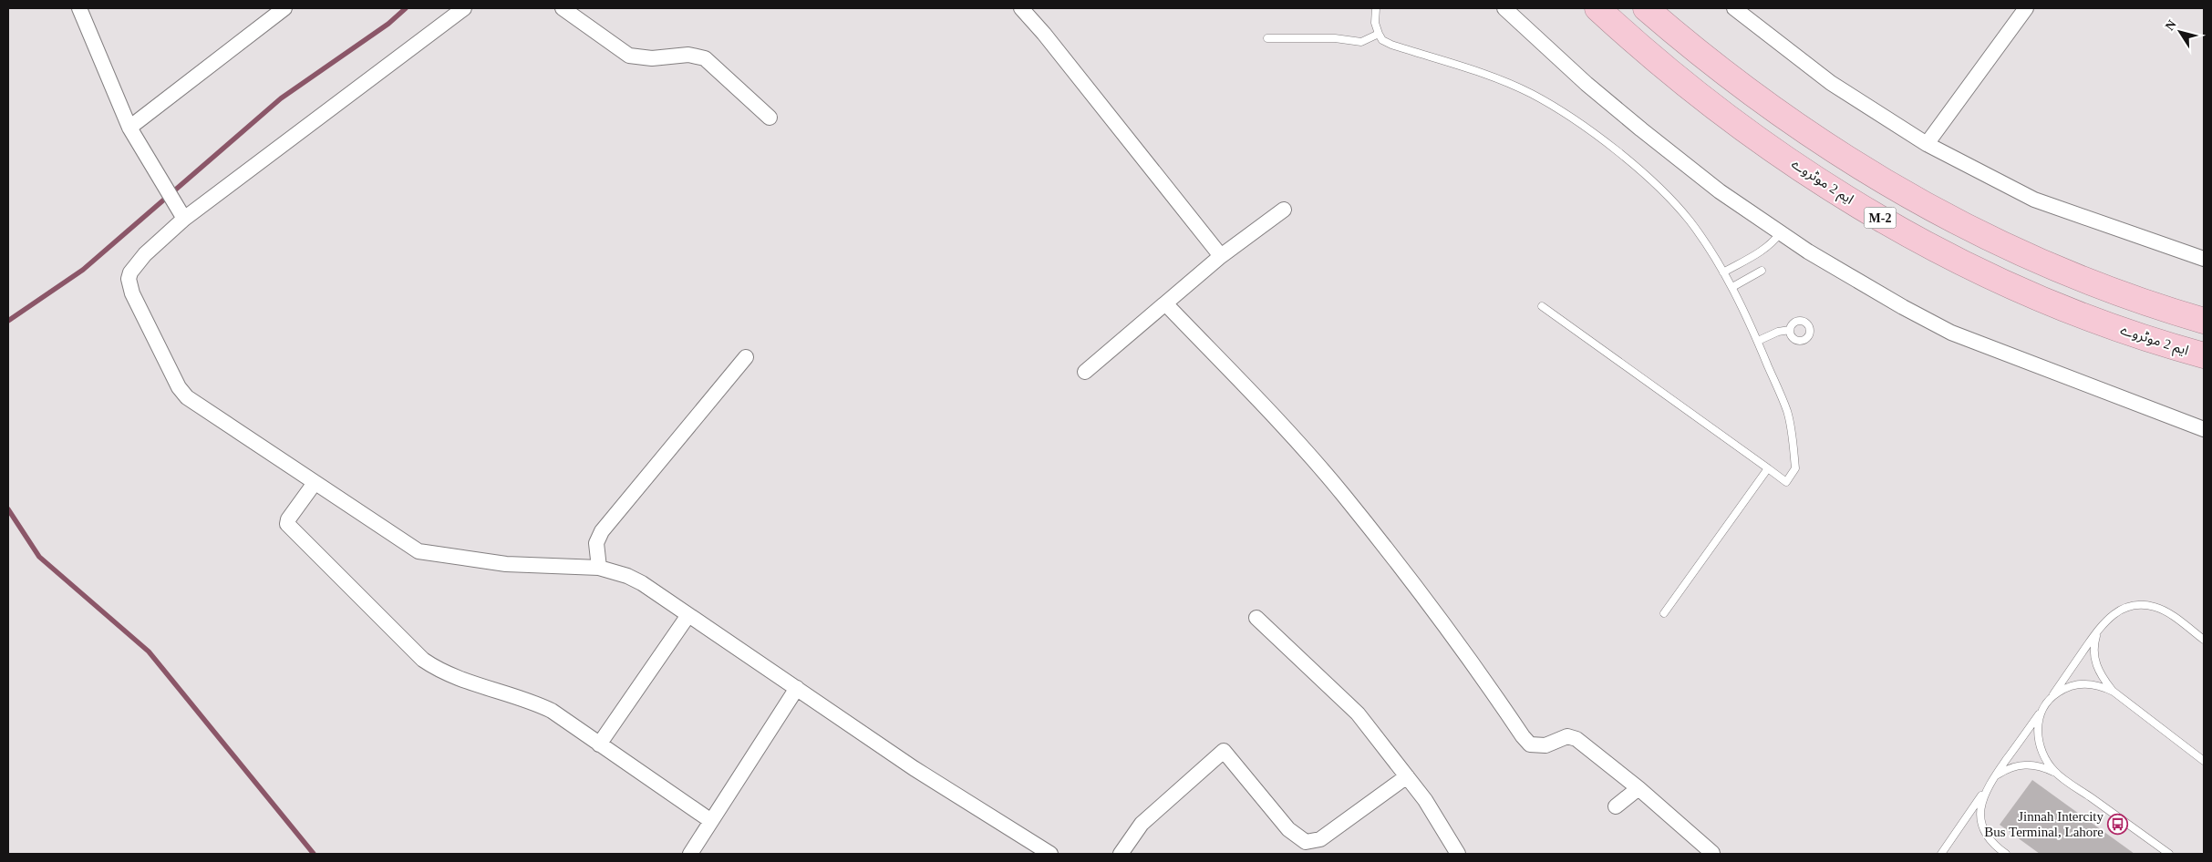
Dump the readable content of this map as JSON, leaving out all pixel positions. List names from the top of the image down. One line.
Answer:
{"streets":{"highway":["ایم 2 موٹروے","M-2"]},"places":{"bus stop":["Jinnah Intercity Bus Terminal, Lahore"]},"north":"top left"}
